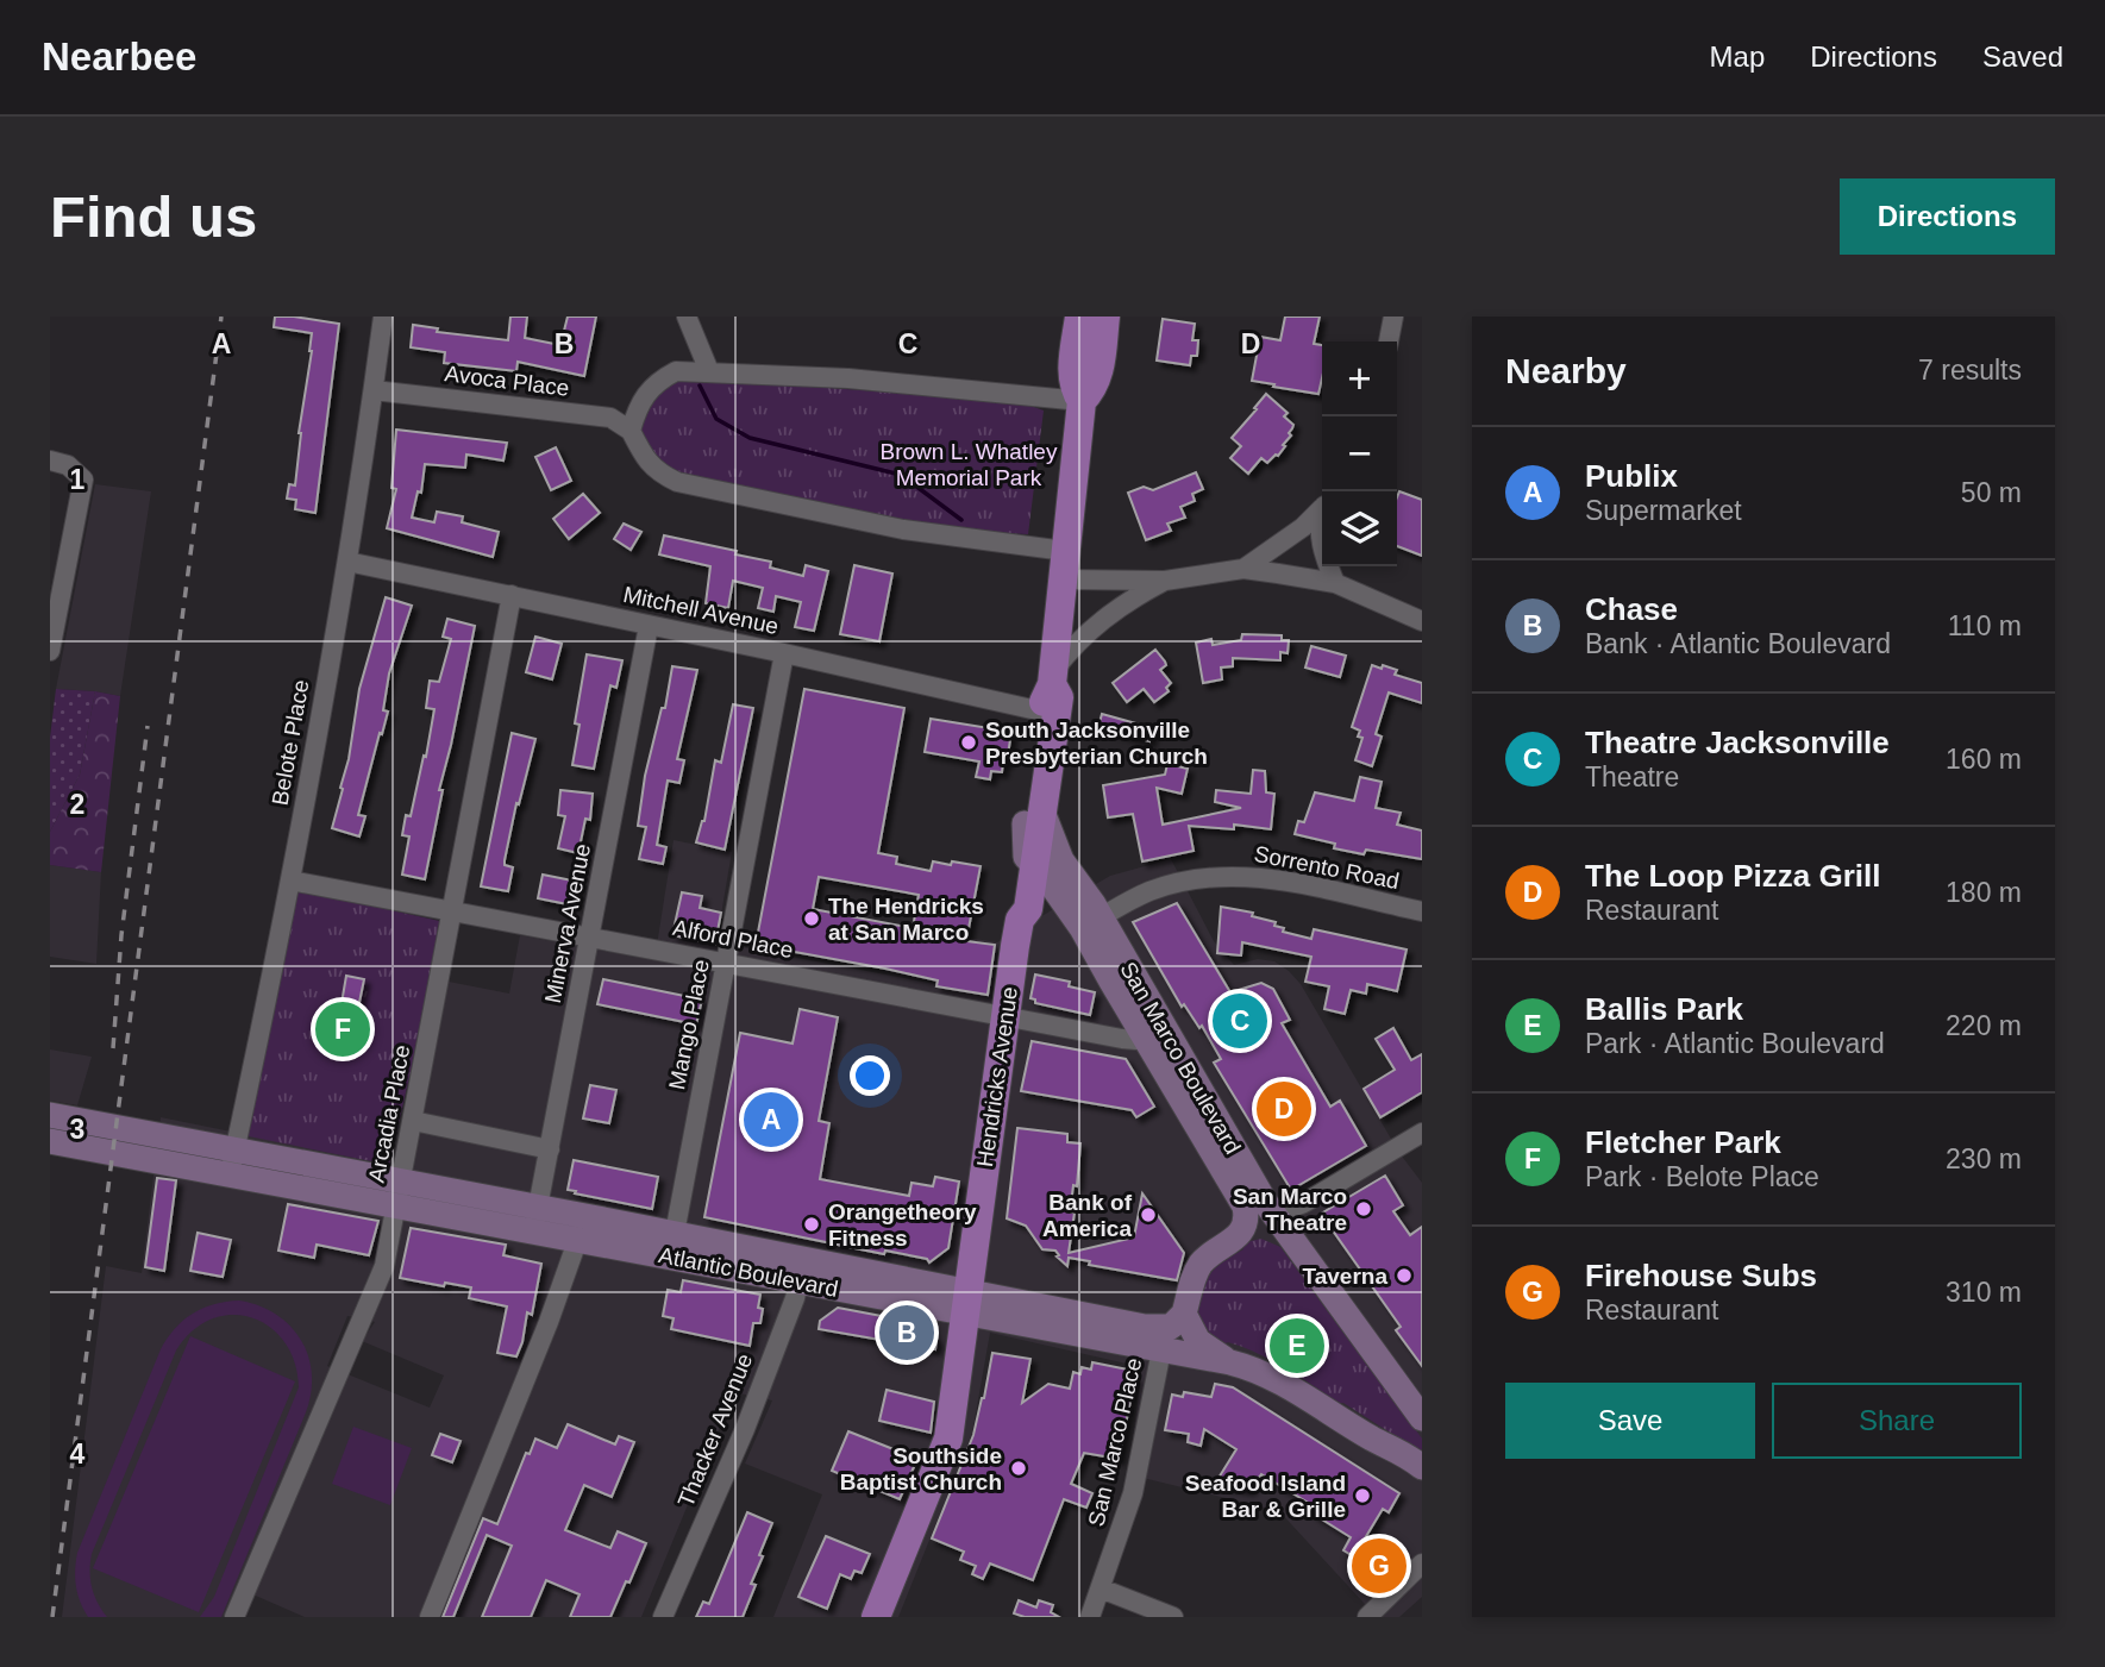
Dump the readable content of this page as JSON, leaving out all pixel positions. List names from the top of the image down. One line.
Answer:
{"streets":{"main road":["San Marco Boulevard","Hendricks Avenue","Atlantic Boulevard"],"street":["Avoca Place","Mitchell Avenue","Belote Place","Sorrento Road","Minerva Avenue","Alford Place","Mango Place","Arcadia Place","Thacker Avenue","San Marco Place"]},"crossings":[["Avoca Place","Belote Place"],["Mitchell Avenue","Belote Place"],["Mitchell Avenue","Minerva Avenue"],["Mitchell Avenue","Mango Place"],["Mitchell Avenue","Hendricks Avenue"],["Mitchell Avenue","Arcadia Place"],["Belote Place","Alford Place"],["Belote Place","Atlantic Boulevard"],["Sorrento Road","San Marco Boulevard"],["Minerva Avenue","Alford Place"],["Minerva Avenue","Atlantic Boulevard"],["Alford Place","Mango Place"],["Alford Place","San Marco Boulevard"],["Alford Place","Hendricks Avenue"],["Alford Place","Arcadia Place"],["Mango Place","Atlantic Boulevard"],["San Marco Boulevard","Hendricks Avenue"],["Hendricks Avenue","Atlantic Boulevard"],["Arcadia Place","Atlantic Boulevard"],["Atlantic Boulevard","Thacker Avenue"],["Atlantic Boulevard","San Marco Place"]],"parks":["Brown L. Whatley Memorial Park"],"places":["South Jacksonville Presbyterian Church","The Hendricks at San Marco","San Marco Theatre","Bank of America","Orangetheory Fitness","Taverna","Southside Baptist Church","Seafood Island Bar & Grille"],"page":{"header":"Nearbee","nav":["Map","Directions","Saved"],"buttons":["Directions",["Save","Share"]],"title":"Find us","heading":["Nearby","7 results"],"map_buttons":["+","−"],"list":[{"mark":"A","name":"Publix","note":"Supermarket","value":"50 m"},{"mark":"B","name":"Chase","note":"Bank · Atlantic Boulevard","value":"110 m"},{"mark":"C","name":"Theatre Jacksonville","note":"Theatre","value":"160 m"},{"mark":"D","name":"The Loop Pizza Grill","note":"Restaurant","value":"180 m"},{"mark":"E","name":"Ballis Park","note":"Park · Atlantic Boulevard","value":"220 m"},{"mark":"F","name":"Fletcher Park","note":"Park · Belote Place","value":"230 m"},{"mark":"G","name":"Firehouse Subs","note":"Restaurant","value":"310 m"}],"pins":["C","F","D","A","B","E","G"]},"grid":{"columns":["A","B","C","D"],"rows":["1","2","3","4"]}}
